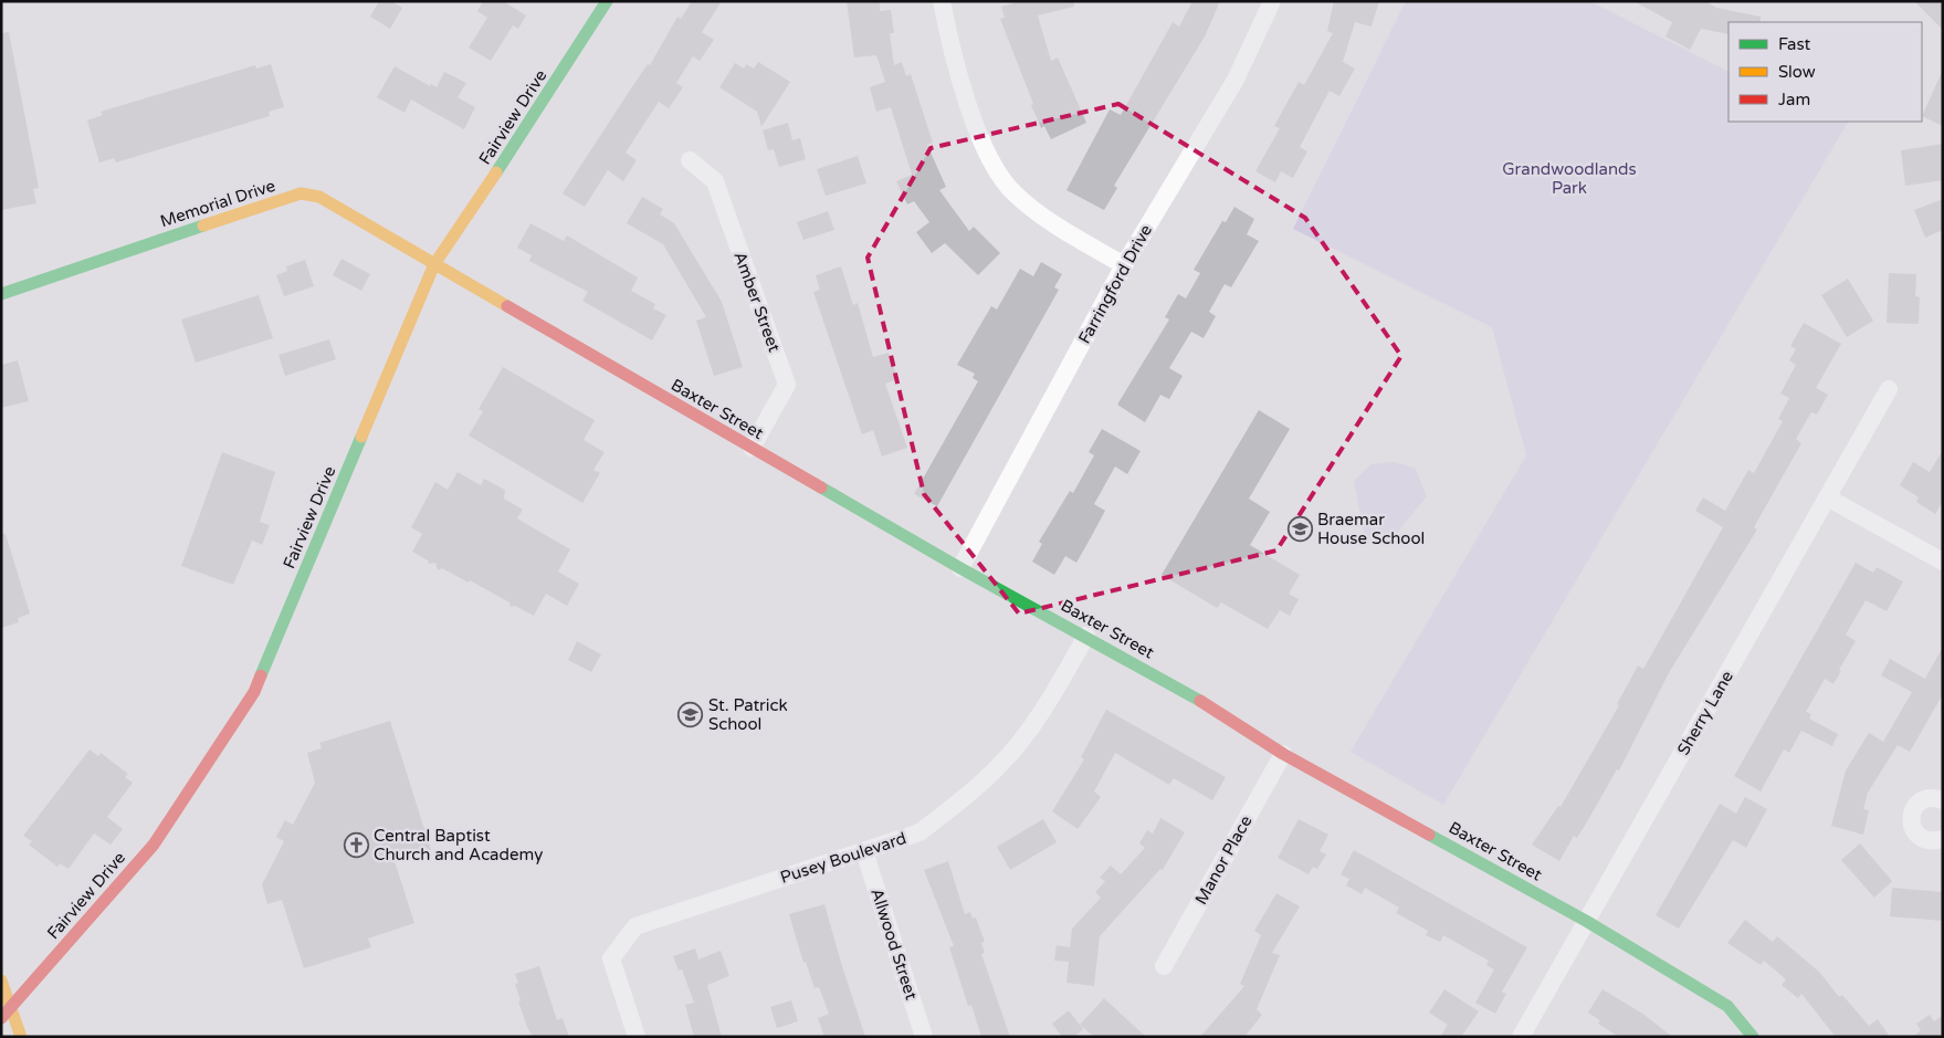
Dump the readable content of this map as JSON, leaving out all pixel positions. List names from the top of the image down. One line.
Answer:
{"streets":{"main road":["Fairview Drive","Memorial Drive","Baxter Street"],"street":["Farringford Drive","Amber Street","Sherry Lane","Pusey Boulevard","Manor Place","Allwood Street"]},"crossings":[["Fairview Drive","Memorial Drive"],["Fairview Drive","Baxter Street"],["Memorial Drive","Baxter Street"],["Farringford Drive","Baxter Street"],["Amber Street","Baxter Street"],["Baxter Street","Sherry Lane"],["Baxter Street","Pusey Boulevard"],["Baxter Street","Manor Place"],["Pusey Boulevard","Allwood Street"]],"parks":["Grandwoodlands Park"],"places":{"school or university":["Braemar House School","St. Patrick School"],"church":["Central Baptist Church and Academy"]},"legend":["Fast","Slow","Jam"]}
